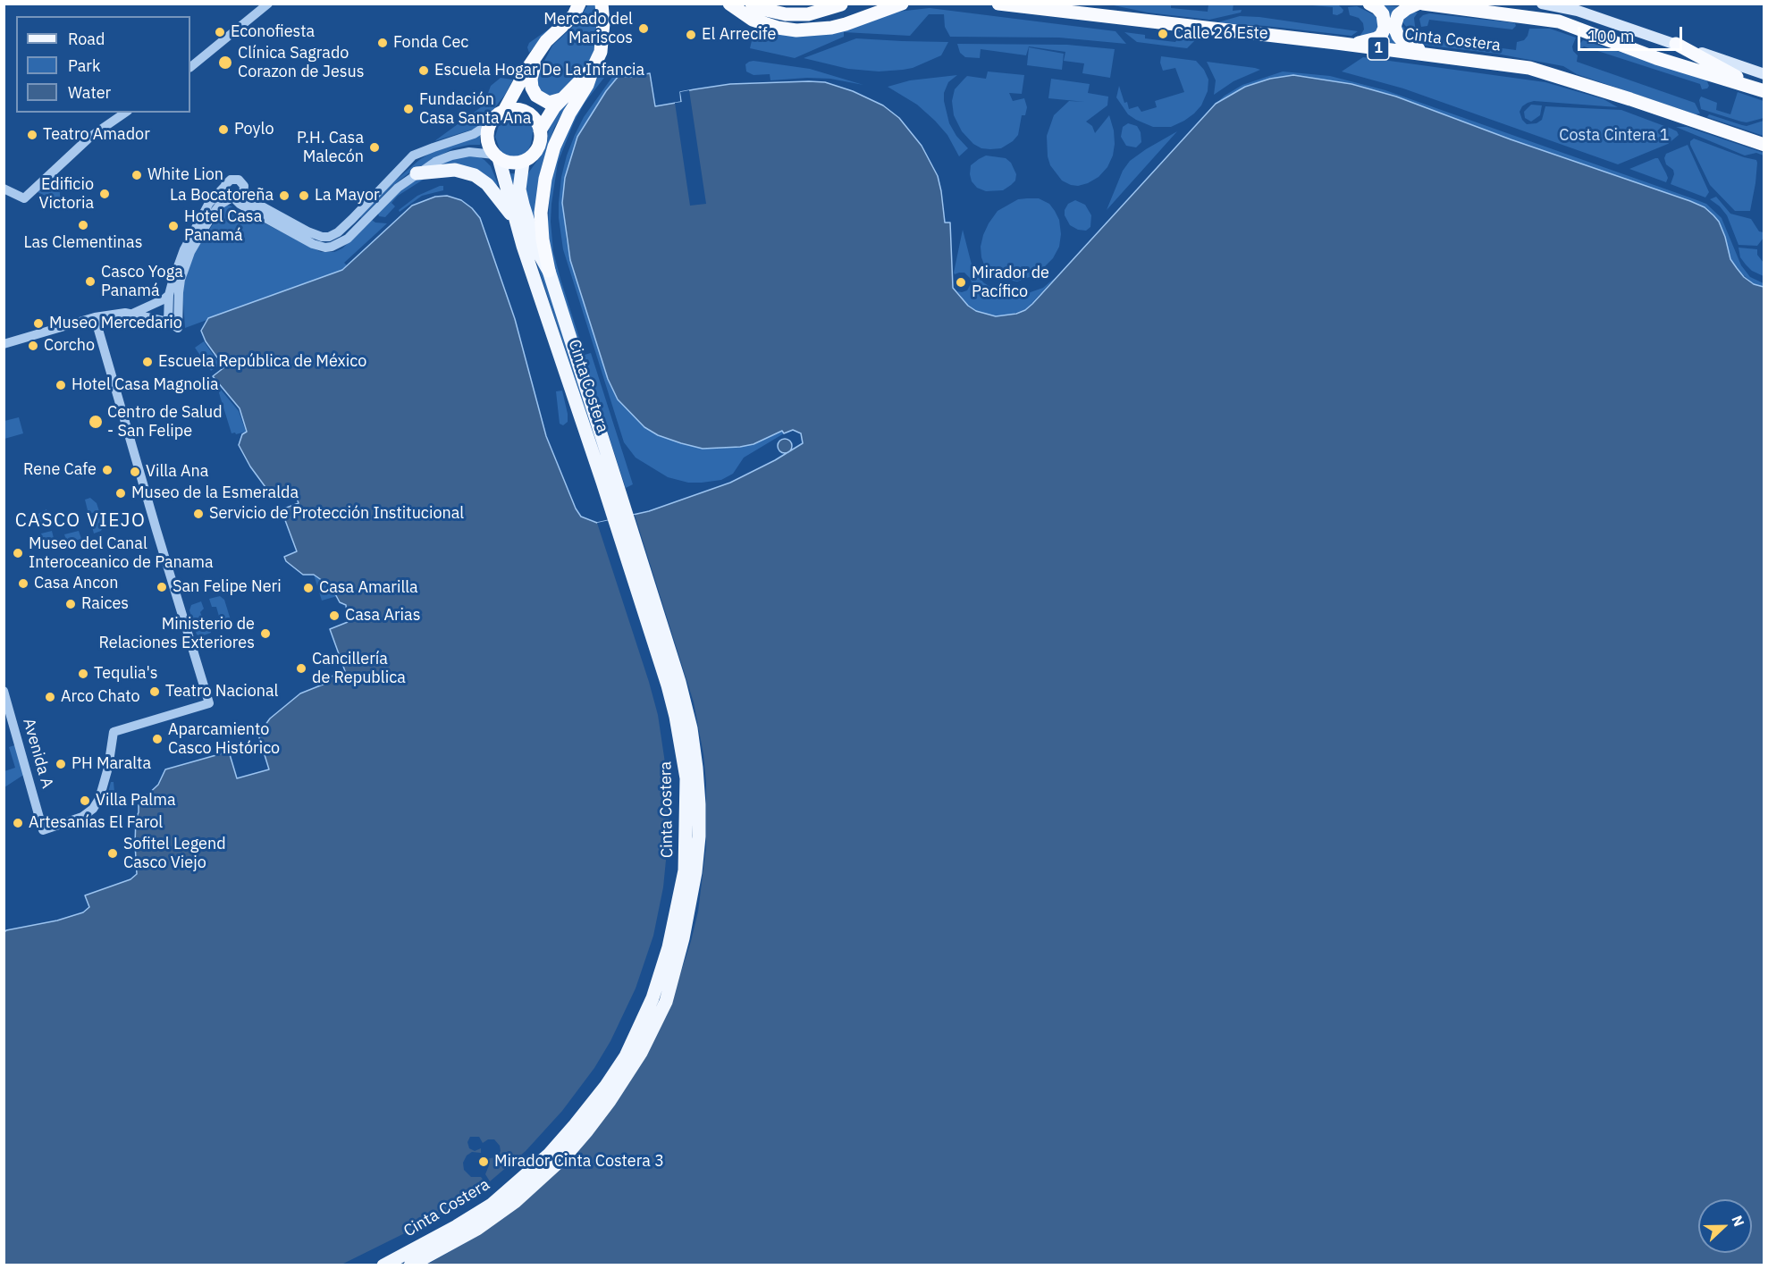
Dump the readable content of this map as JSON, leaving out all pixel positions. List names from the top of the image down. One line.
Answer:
{"streets":{"highway":["Cinta Costera","1"],"street":["Avenida A"]},"districts":["CASCO VIEJO"],"parks":["Costa Cintera 1"],"places":["Mercado del Mariscos","Econofiesta","Calle 26 Este","El Arrecife","Fonda Cec","Clínica Sagrado Corazon de Jesus","Escuela Hogar De La Infancia","Fundación Casa Santa Ana","Poylo","Teatro Amador","P.H. Casa Malecón","White Lion","Edificio Victoria","La Bocatoreña","La Mayor","Las Clementinas","Hotel Casa Panamá","Casco Yoga Panamá","Mirador de Pacífico","Museo Mercedario","Corcho","Escuela República de México","Hotel Casa Magnolia","Centro de Salud - San Felipe","Rene Cafe","Villa Ana","Museo de la Esmeralda","Servicio de Protección Institucional","Museo del Canal Interoceanico de Panama","Casa Ancon","San Felipe Neri","Casa Amarilla","Raices","Casa Arias","Ministerio de Relaciones Exteriores","Cancillería de Republica","Tequlia's","Teatro Nacional","Arco Chato","Aparcamiento Casco Histórico","PH Maralta","Villa Palma","Artesanías El Farol","Sofitel Legend Casco Viejo","Mirador Cinta Costera 3"],"legend":["Road","Park","Water"],"scale_bar":"100 m","north":"right"}
